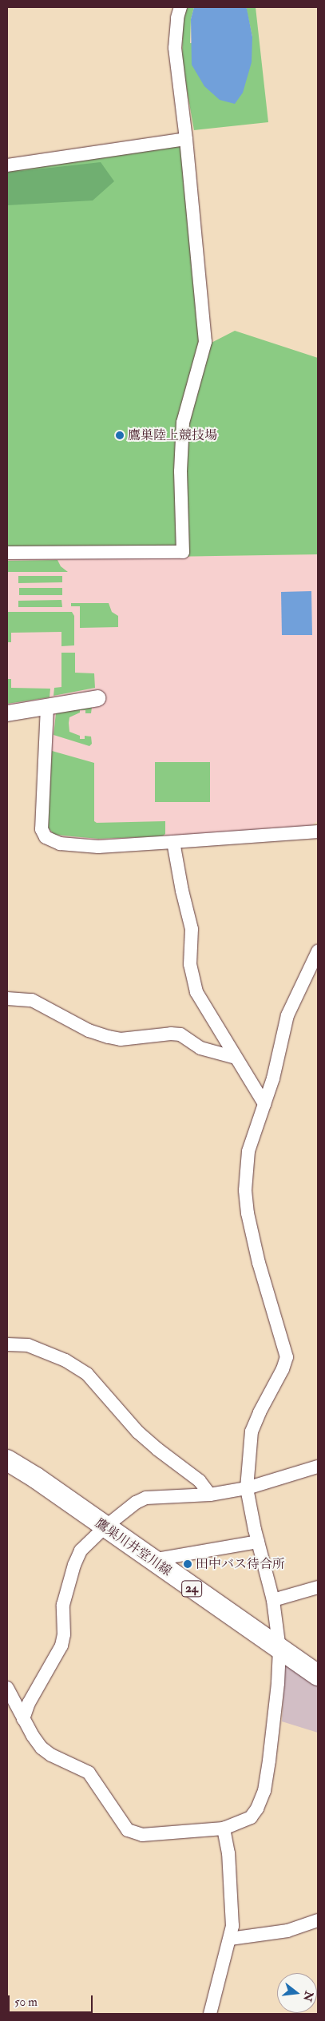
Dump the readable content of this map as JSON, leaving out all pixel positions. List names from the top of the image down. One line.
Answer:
{"streets":{"main road":["鷹巣川井堂川線","24"]},"places":["鷹巣陸上競技場","田中バス待合所"],"scale_bar":"50 m","north":"right"}
